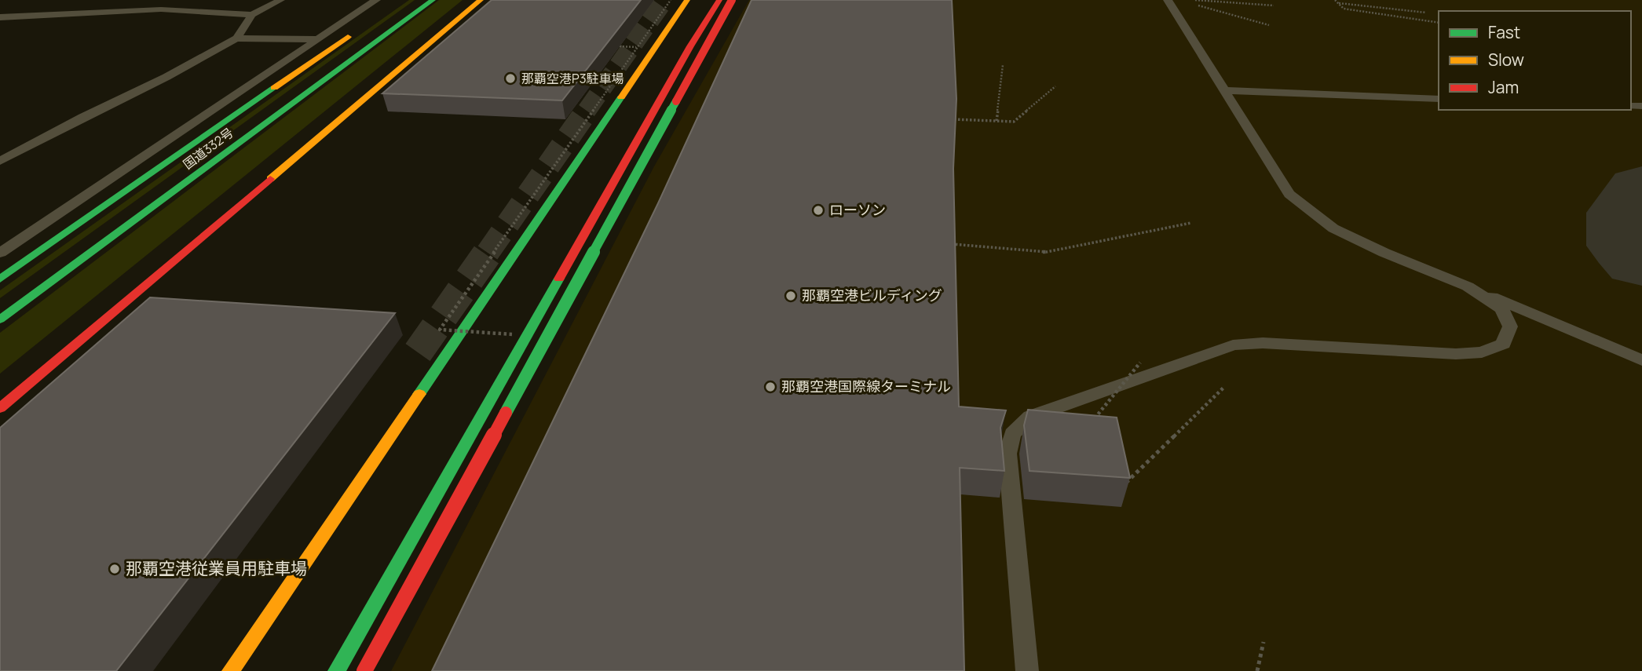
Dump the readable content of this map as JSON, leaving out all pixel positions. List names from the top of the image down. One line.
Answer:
{"streets":{"main road":["国道332号"]},"places":["那覇空港P3駐車場","ローソン","那覇空港ビルディング","那覇空港国際線ターミナル","那覇空港従業員用駐車場"],"legend":["Fast","Slow","Jam"]}
